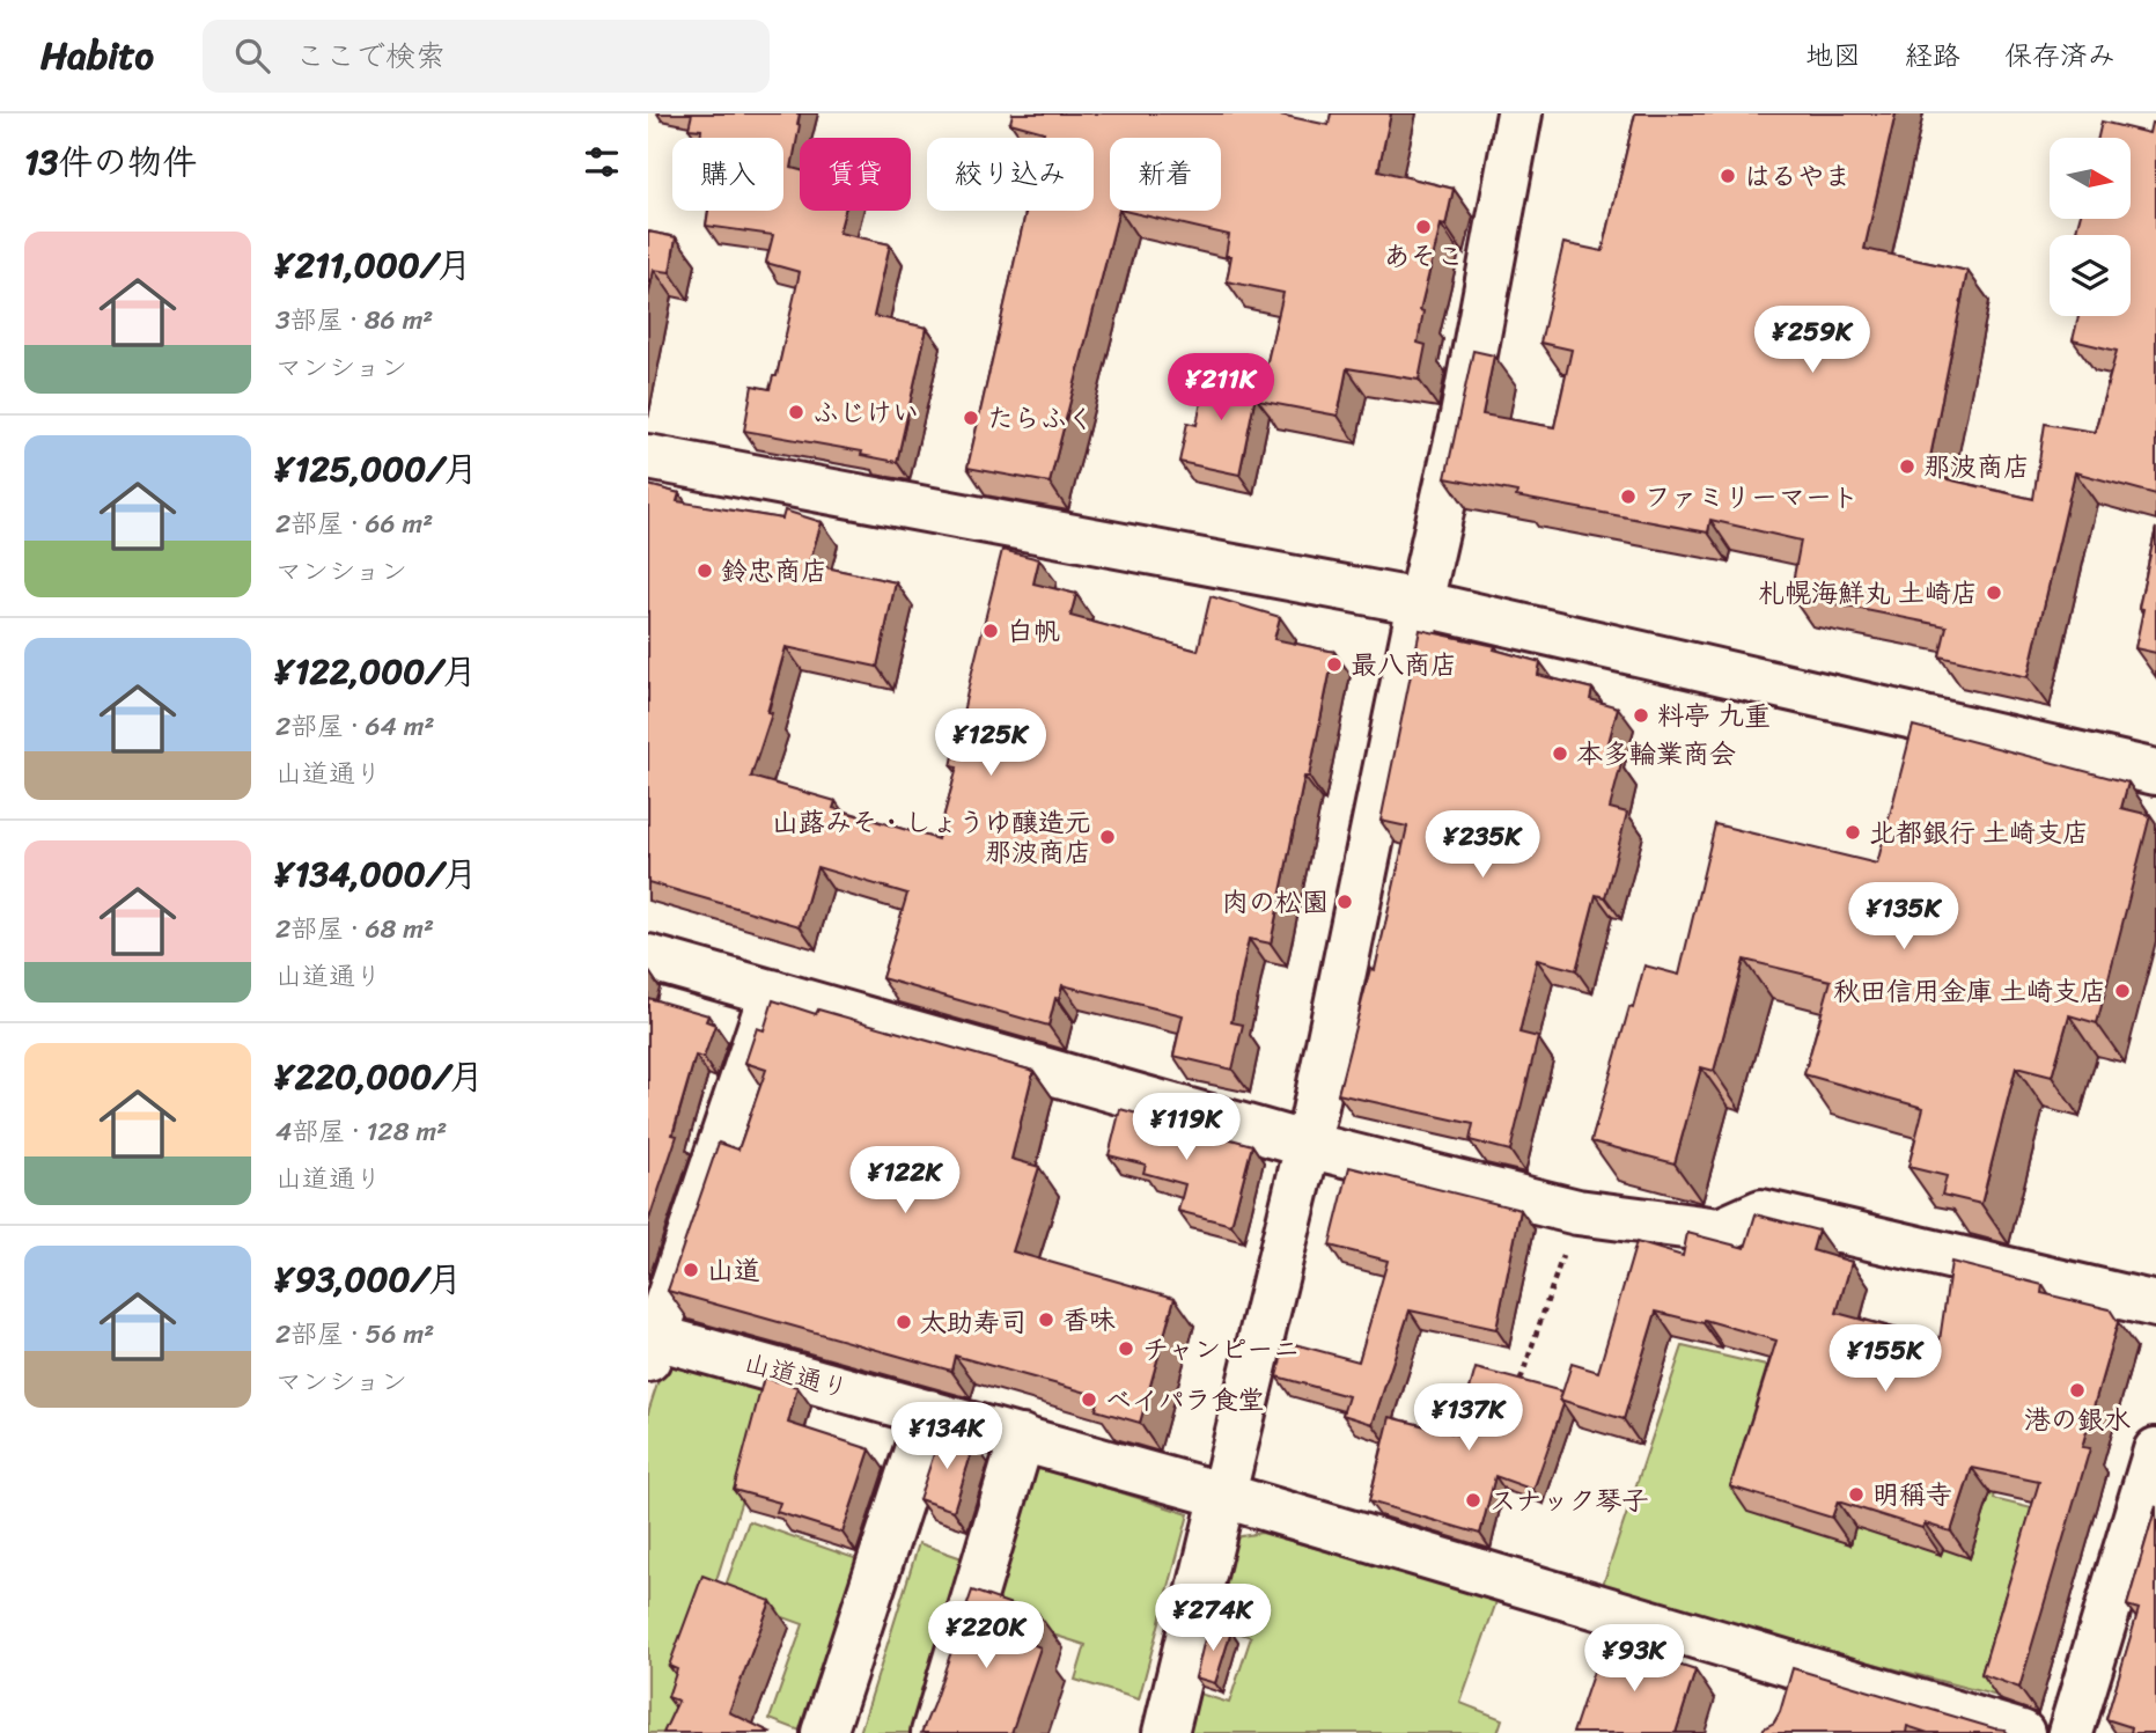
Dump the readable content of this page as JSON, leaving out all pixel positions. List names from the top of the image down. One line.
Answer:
{"streets":{"street":["山道通り"]},"places":["はるやま","あそこ","ふじけい","たらふく","那波商店","ファミリーマート","鈴忠商店","札幌海鮮丸 土崎店","白帆","最八商店","料亭 九重","本多輪業商会","北都銀行 土崎支店","山蕗みそ・しょうゆ醸造元 那波商店","肉の松園","秋田信用金庫 土崎支店","山道","香味","太助寿司","チャンピーニ","港の銀水","ベイパラ食堂","明稱寺","スナック琴子"],"north":"right","page":{"header":"Habito","search":"ここで検索","nav":["地図","経路","保存済み"],"heading":"13件の物件","chip":["購入","賃貸","絞り込み","新着"],"list":[{"name":"¥211,000/月","note":"3部屋 · 86 m² · マンション"},{"name":"¥125,000/月","note":"2部屋 · 66 m² · マンション"},{"name":"¥122,000/月","note":"2部屋 · 64 m² · 山道通り"},{"name":"¥134,000/月","note":"2部屋 · 68 m² · 山道通り"},{"name":"¥220,000/月","note":"4部屋 · 128 m² · 山道通り"},{"name":"¥93,000/月","note":"2部屋 · 56 m² · マンション"}],"price":["¥259K","¥211K","¥125K","¥235K","¥135K","¥119K","¥122K","¥155K","¥137K","¥134K","¥274K","¥220K","¥93K"]}}
